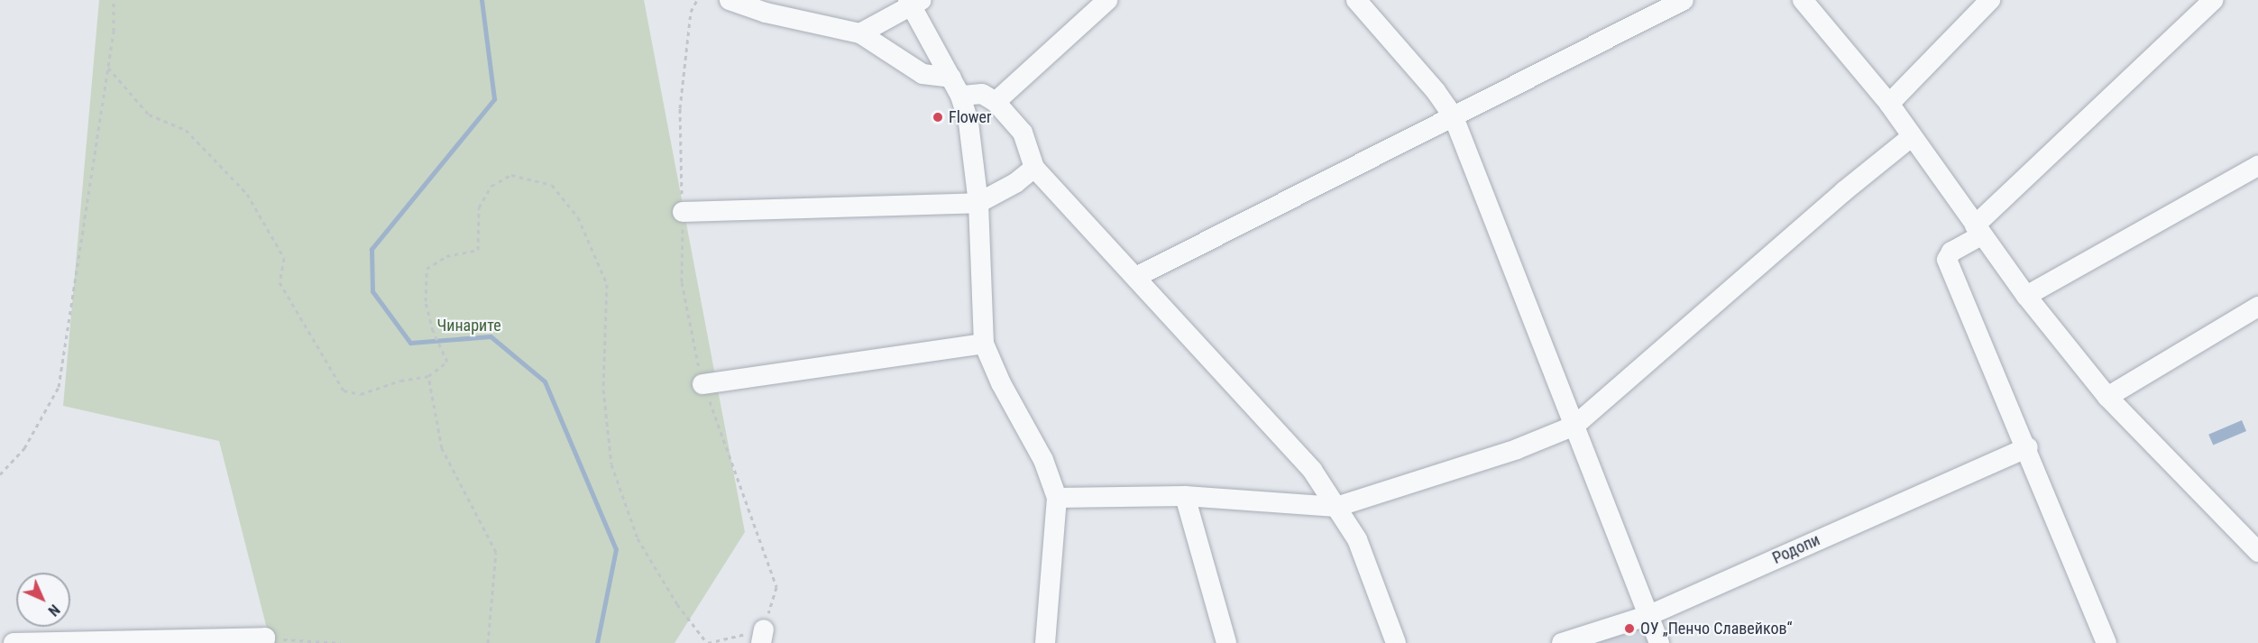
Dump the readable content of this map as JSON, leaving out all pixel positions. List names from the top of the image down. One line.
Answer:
{"streets":{"street":["Родопи"]},"parks":["Чинарите"],"places":["Flower","ОУ „Пенчо Славейков“"],"north":"bottom right"}
